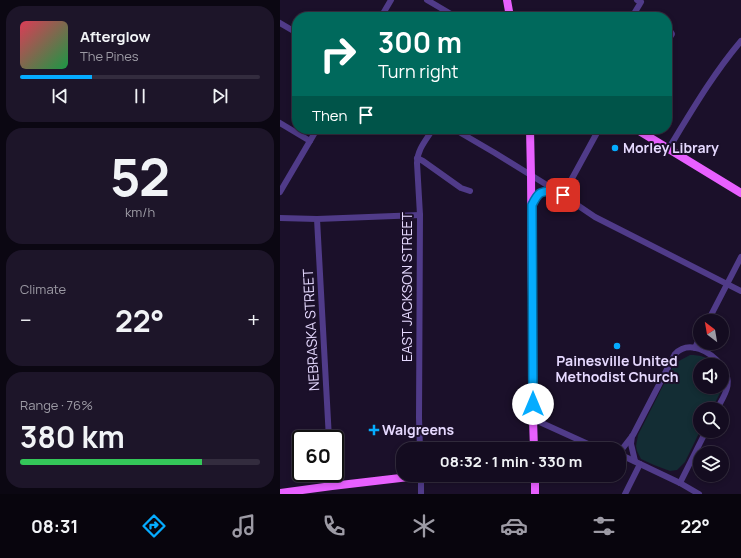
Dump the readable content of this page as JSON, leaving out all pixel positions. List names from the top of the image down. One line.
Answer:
{"streets":{"street":["EAST JACKSON STREET","NEBRASKA STREET"]},"places":{"other":["Morley Library","Painesville United Methodist Church"],"health":["Walgreens"]},"north":"top left","page":{"turn":["300 m","Turn right"],"song":["Afterglow","The Pines"],"then":"Then","tile":[["52","km/h"],"Climate",["Range · 76%","380 km"]],"heat":["−","22°","+"],"limit":"60","trip":"08:32 · 1 min · 330 m","tabs":["08:31","22°"]}}
